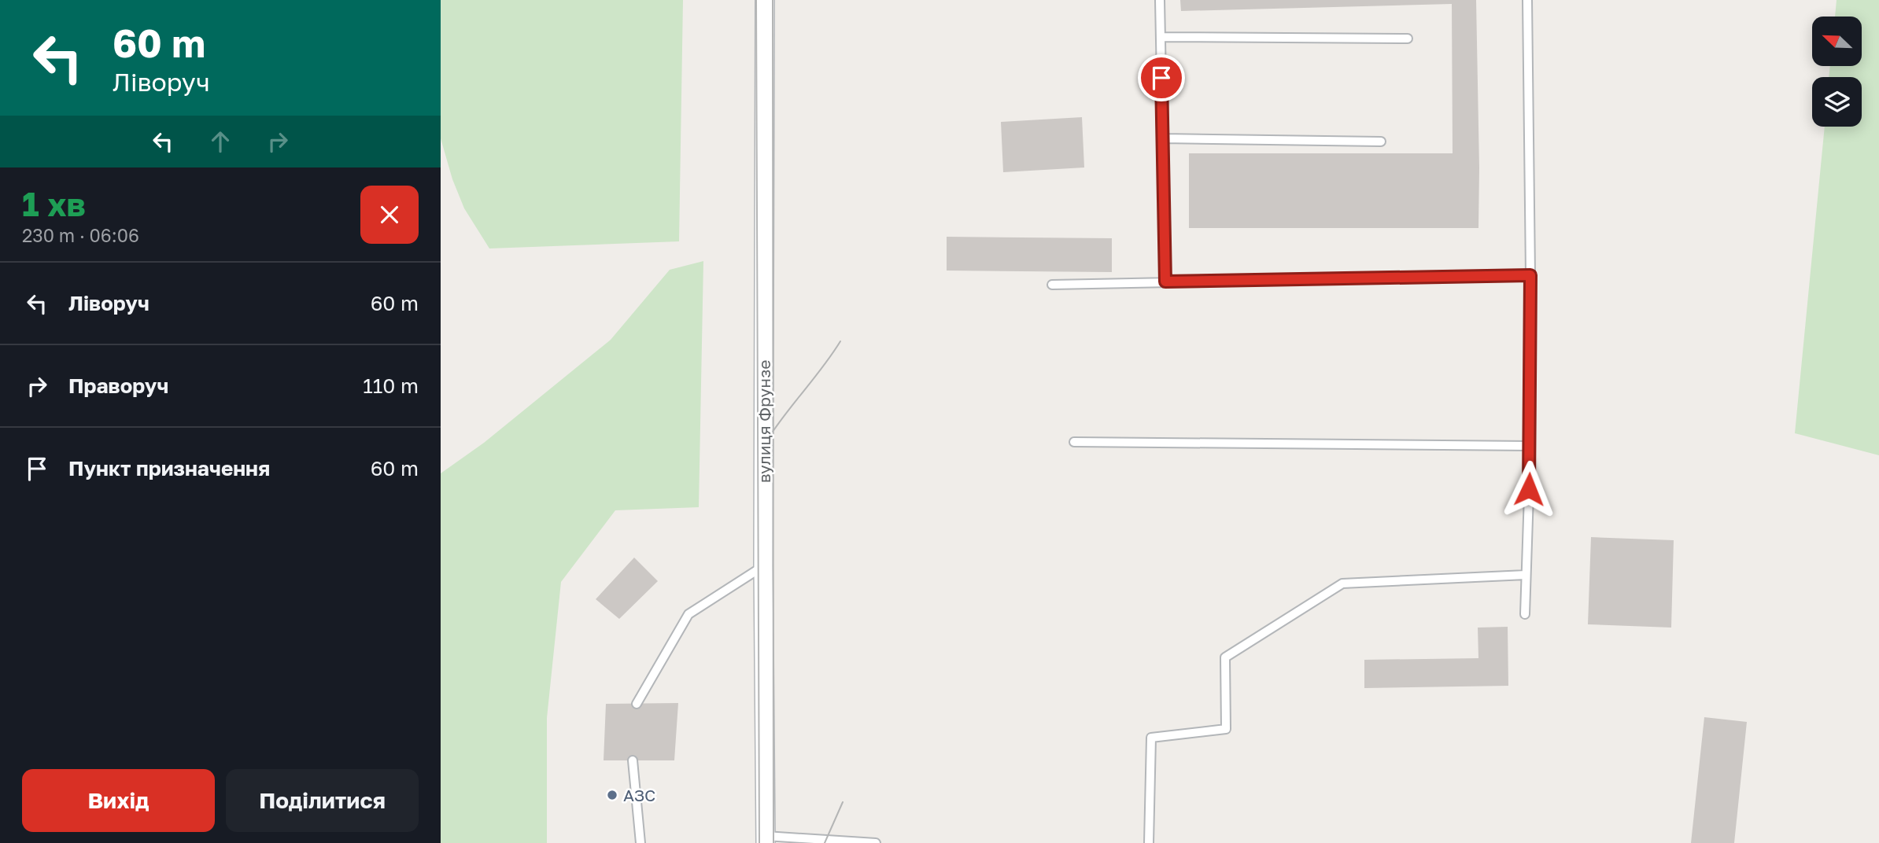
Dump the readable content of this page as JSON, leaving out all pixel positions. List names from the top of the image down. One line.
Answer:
{"streets":{"street":["вулиця Фрунзе"]},"places":["АЗС"],"north":"top left","page":{"turn":["60 m","Ліворуч"],"heading":["1 хв","230 m · 06:06"],"list":[{"name":"Ліворуч","value":"60 m"},{"name":"Праворуч","value":"110 m"},{"name":"Пункт призначення","value":"60 m"}],"buttons":["Вихід","Поділитися"]}}
